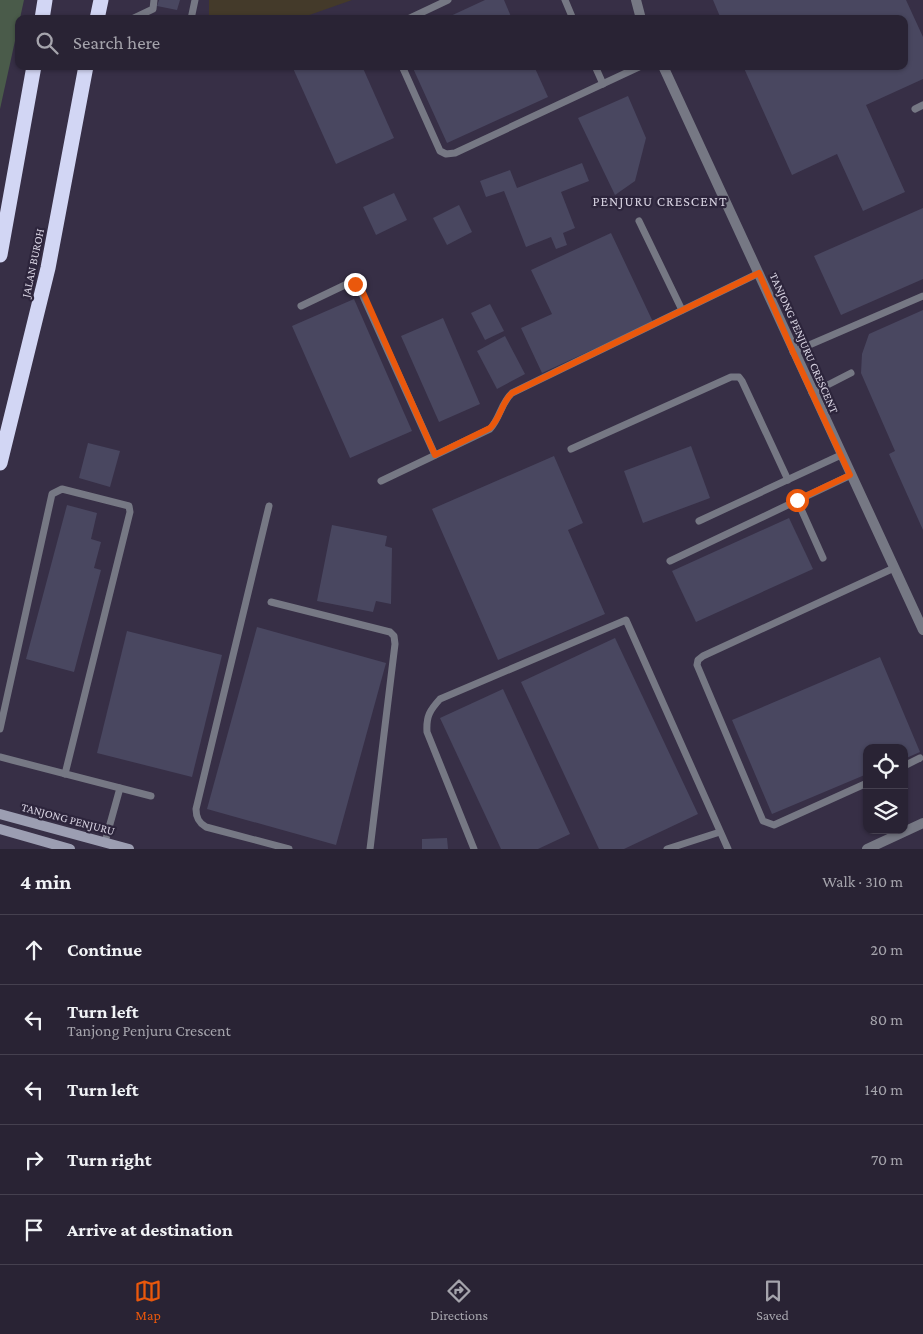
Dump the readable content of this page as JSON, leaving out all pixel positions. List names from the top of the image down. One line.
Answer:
{"streets":{"highway":["JALAN BUROH"],"main road":["TANJONG PENJURU"],"street":["TANJONG PENJURU CRESCENT"]},"districts":["PENJURU CRESCENT"],"page":{"search":"Search here","heading":["4 min","Walk · 310 m"],"list":[["Continue","20 m"],["Turn left","Tanjong Penjuru Crescent","80 m"],["Turn left","140 m"],["Turn right","70 m"],"Arrive at destination"],"nav":["Map","Directions","Saved"]}}
